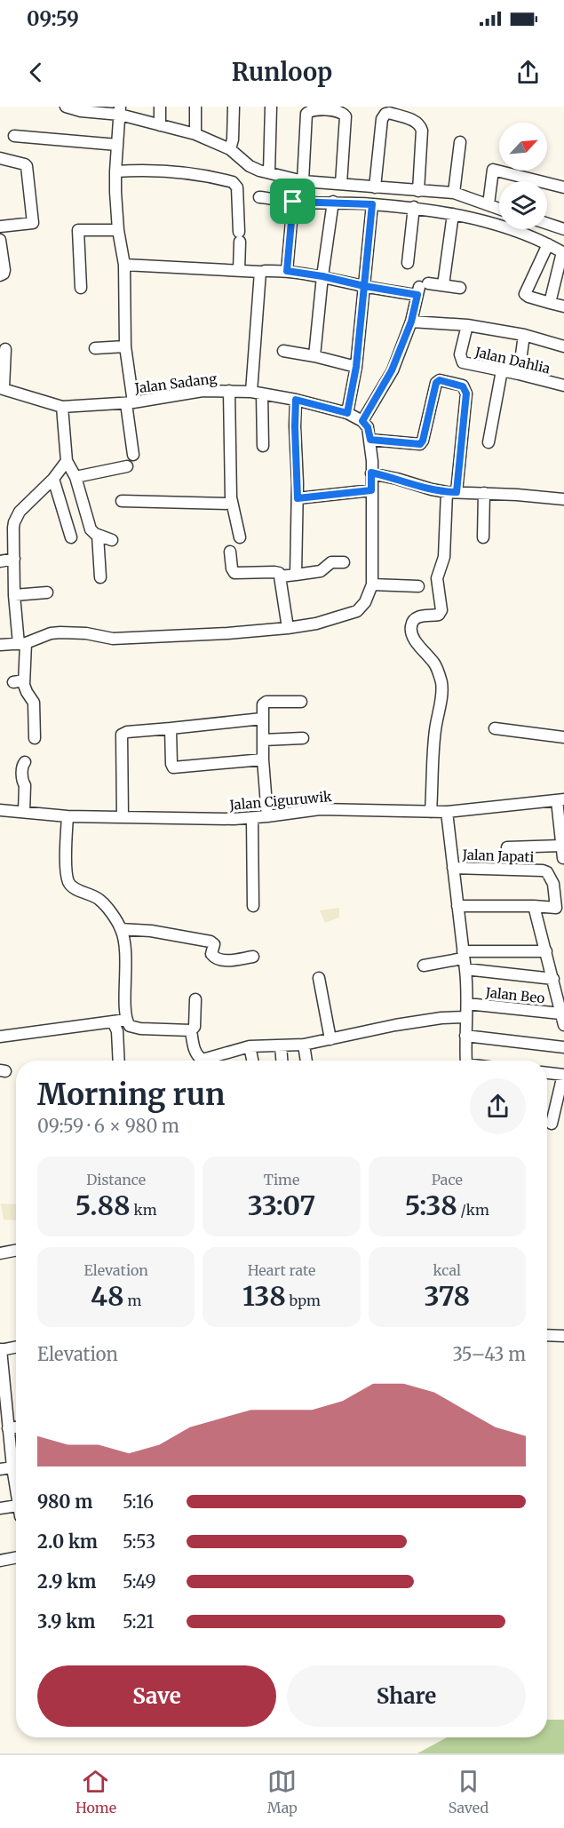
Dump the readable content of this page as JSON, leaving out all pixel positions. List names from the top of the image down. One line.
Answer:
{"streets":{"street":["Jalan Dahlia","Jalan Sadang","Jalan Ciguruwik","Jalan Japati","Jalan Beo"]},"north":"top right","page":{"status":"09:59","header":"Runloop","heading":["Morning run","09:59 · 6 × 980 m"],"stats":[["Distance","5.88 km"],["Time","33:07"],["Pace","5:38 /km"],["Elevation","48 m"],["Heart rate","138 bpm"],["kcal","378"]],"chart":["Elevation","35–43 m"],"list":[{"name":"980 m","note":"5:16"},{"name":"2.0 km","note":"5:53"},{"name":"2.9 km","note":"5:49"},{"name":"3.9 km","note":"5:21"}],"buttons":["Save","Share"],"tabs":["Home","Map","Saved"]}}
